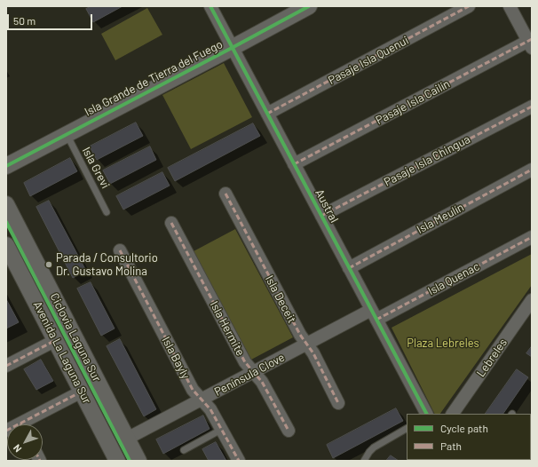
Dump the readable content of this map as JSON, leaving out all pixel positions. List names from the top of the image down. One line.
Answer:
{"streets":{"street":["Pasaje Isla Quenui","Isla Grande de Tierra del Fuego","Pasaje Isla Cailín","Pasaje Isla Chingua","Austral","Isla Meulín","Isla Quenac","Isla Deceit","Isla Hermite","Avenida La Laguna Sur","Isla Bayly","Lebreles","Península Clove"],"lane":["Isla Grevi"],"cycle path":["Ciclovia Laguna Sur"]},"crossings":[["Pasaje Isla Quenui","Austral"],["Isla Grande de Tierra del Fuego","Isla Grevi"],["Isla Grande de Tierra del Fuego","Austral"],["Pasaje Isla Cailín","Austral"],["Pasaje Isla Chingua","Austral"],["Austral","Isla Meulín"],["Austral","Isla Quenac"],["Austral","Península Clove"],["Isla Quenac","Península Clove"],["Isla Deceit","Península Clove"],["Isla Hermite","Península Clove"],["Avenida La Laguna Sur","Península Clove"],["Isla Bayly","Península Clove"]],"parks":["Plaza Lebreles"],"places":["Parada / Consultorio Dr. Gustavo Molina"],"legend":["Cycle path","Path"],"scale_bar":"50 m","north":"bottom left"}
